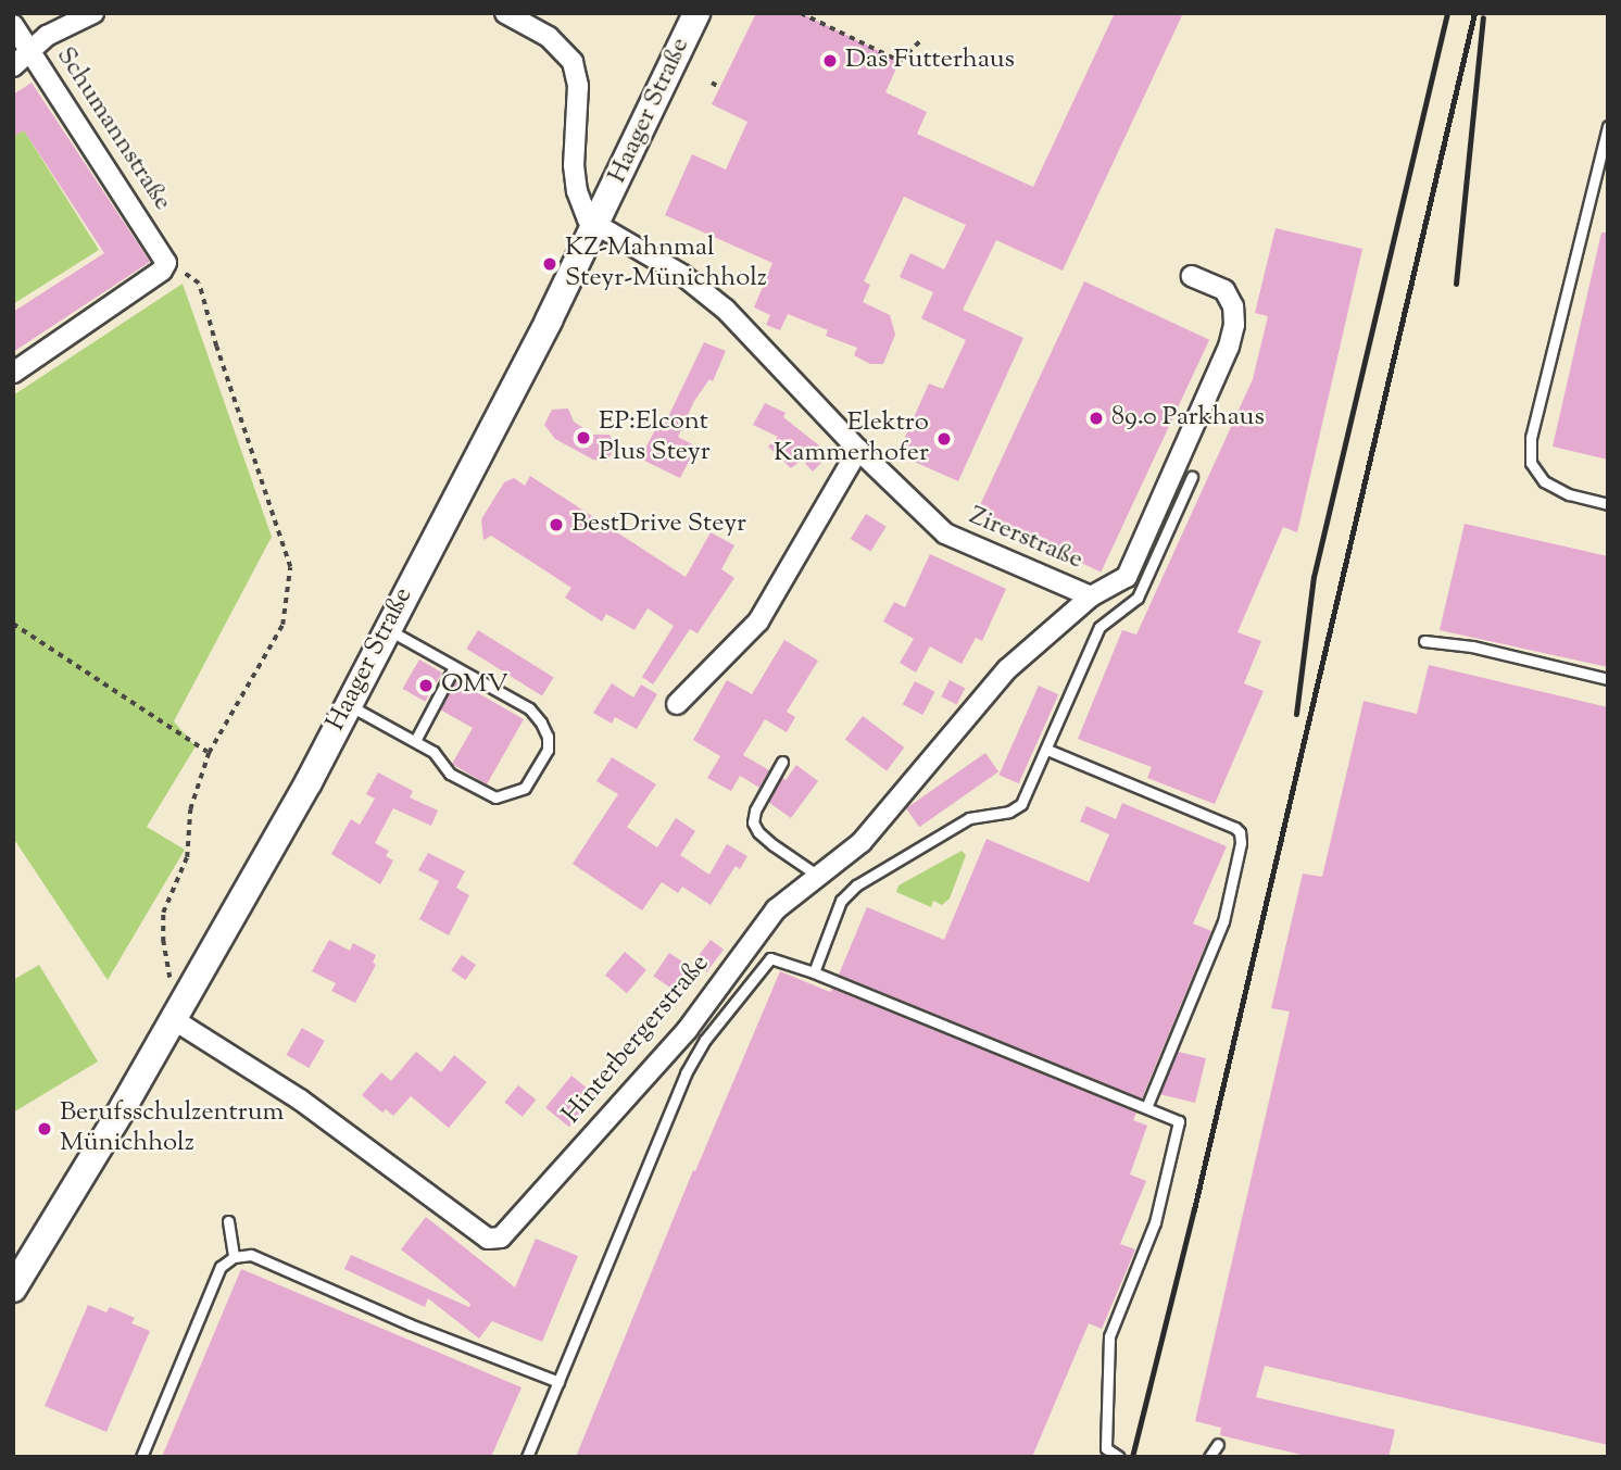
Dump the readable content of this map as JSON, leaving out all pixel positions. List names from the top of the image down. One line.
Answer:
{"streets":{"main road":["Haager Straße"],"street":["Schumannstraße","Zirerstraße","Hinterbergerstraße"]},"crossings":[["Haager Straße","Zirerstraße"],["Haager Straße","Hinterbergerstraße"],["Zirerstraße","Hinterbergerstraße"]],"places":["Das Futterhaus","KZ-Mahnmal Steyr-Münichholz","89.0 Parkhaus","EP:Elcont Plus Steyr","Elektro Kammerhofer","BestDrive Steyr","OMV","Berufsschulzentrum Münichholz"]}
